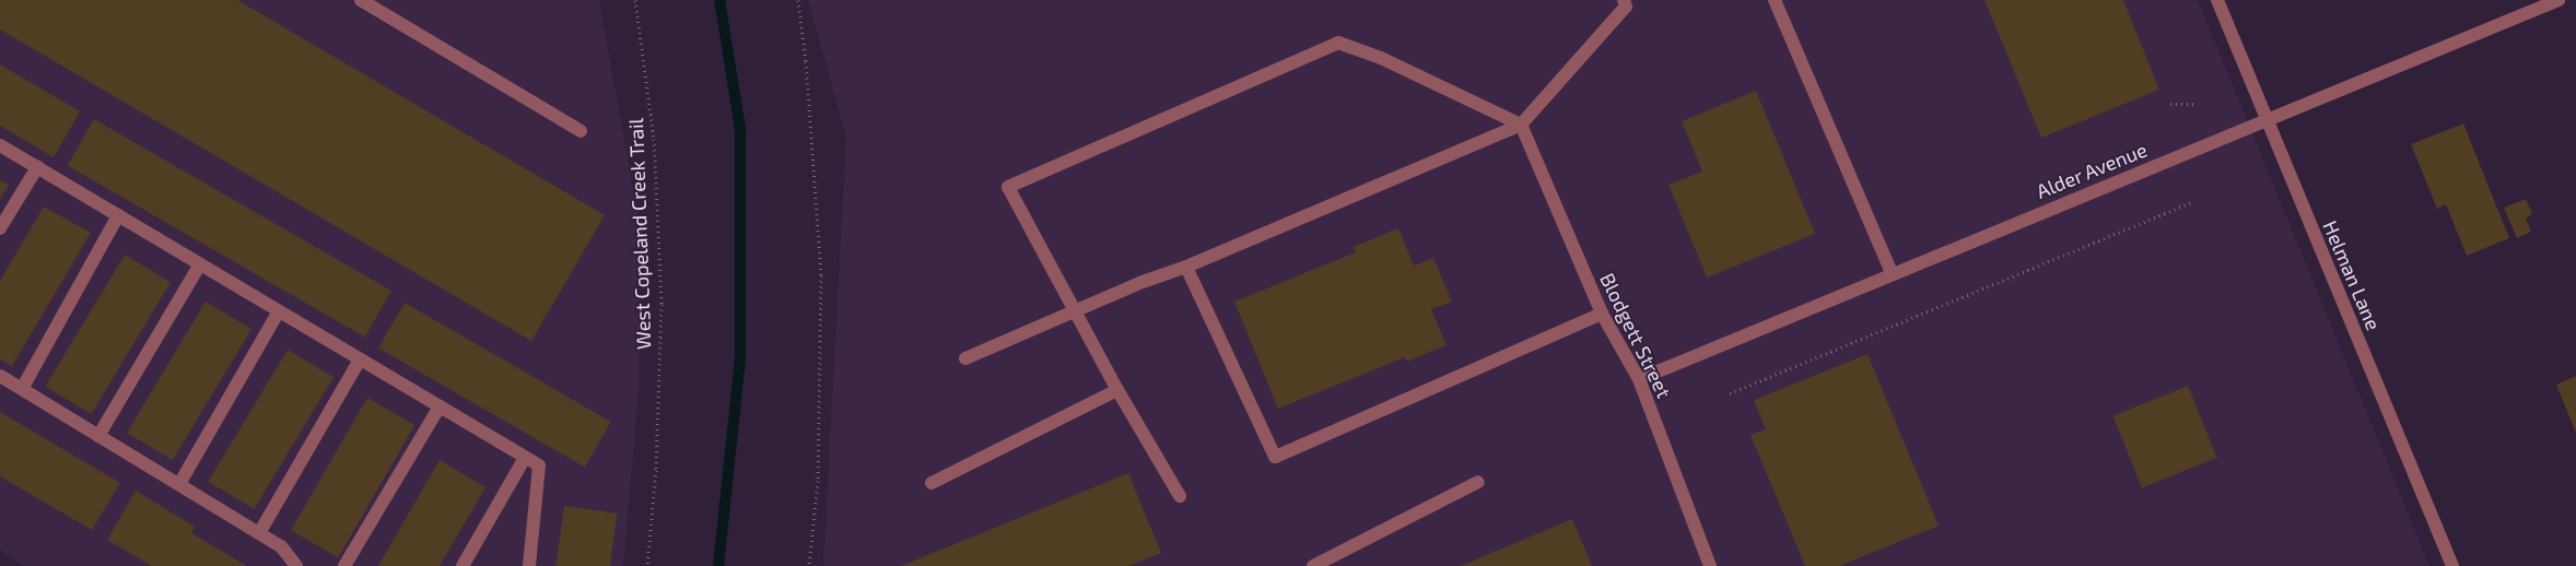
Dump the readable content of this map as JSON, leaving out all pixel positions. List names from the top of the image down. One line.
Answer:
{"streets":{"street":["Alder Avenue","Helman Lane","Blodgett Street"],"path":["West Copeland Creek Trail"]},"crossings":[["Alder Avenue","Helman Lane"],["Alder Avenue","Blodgett Street"]]}
